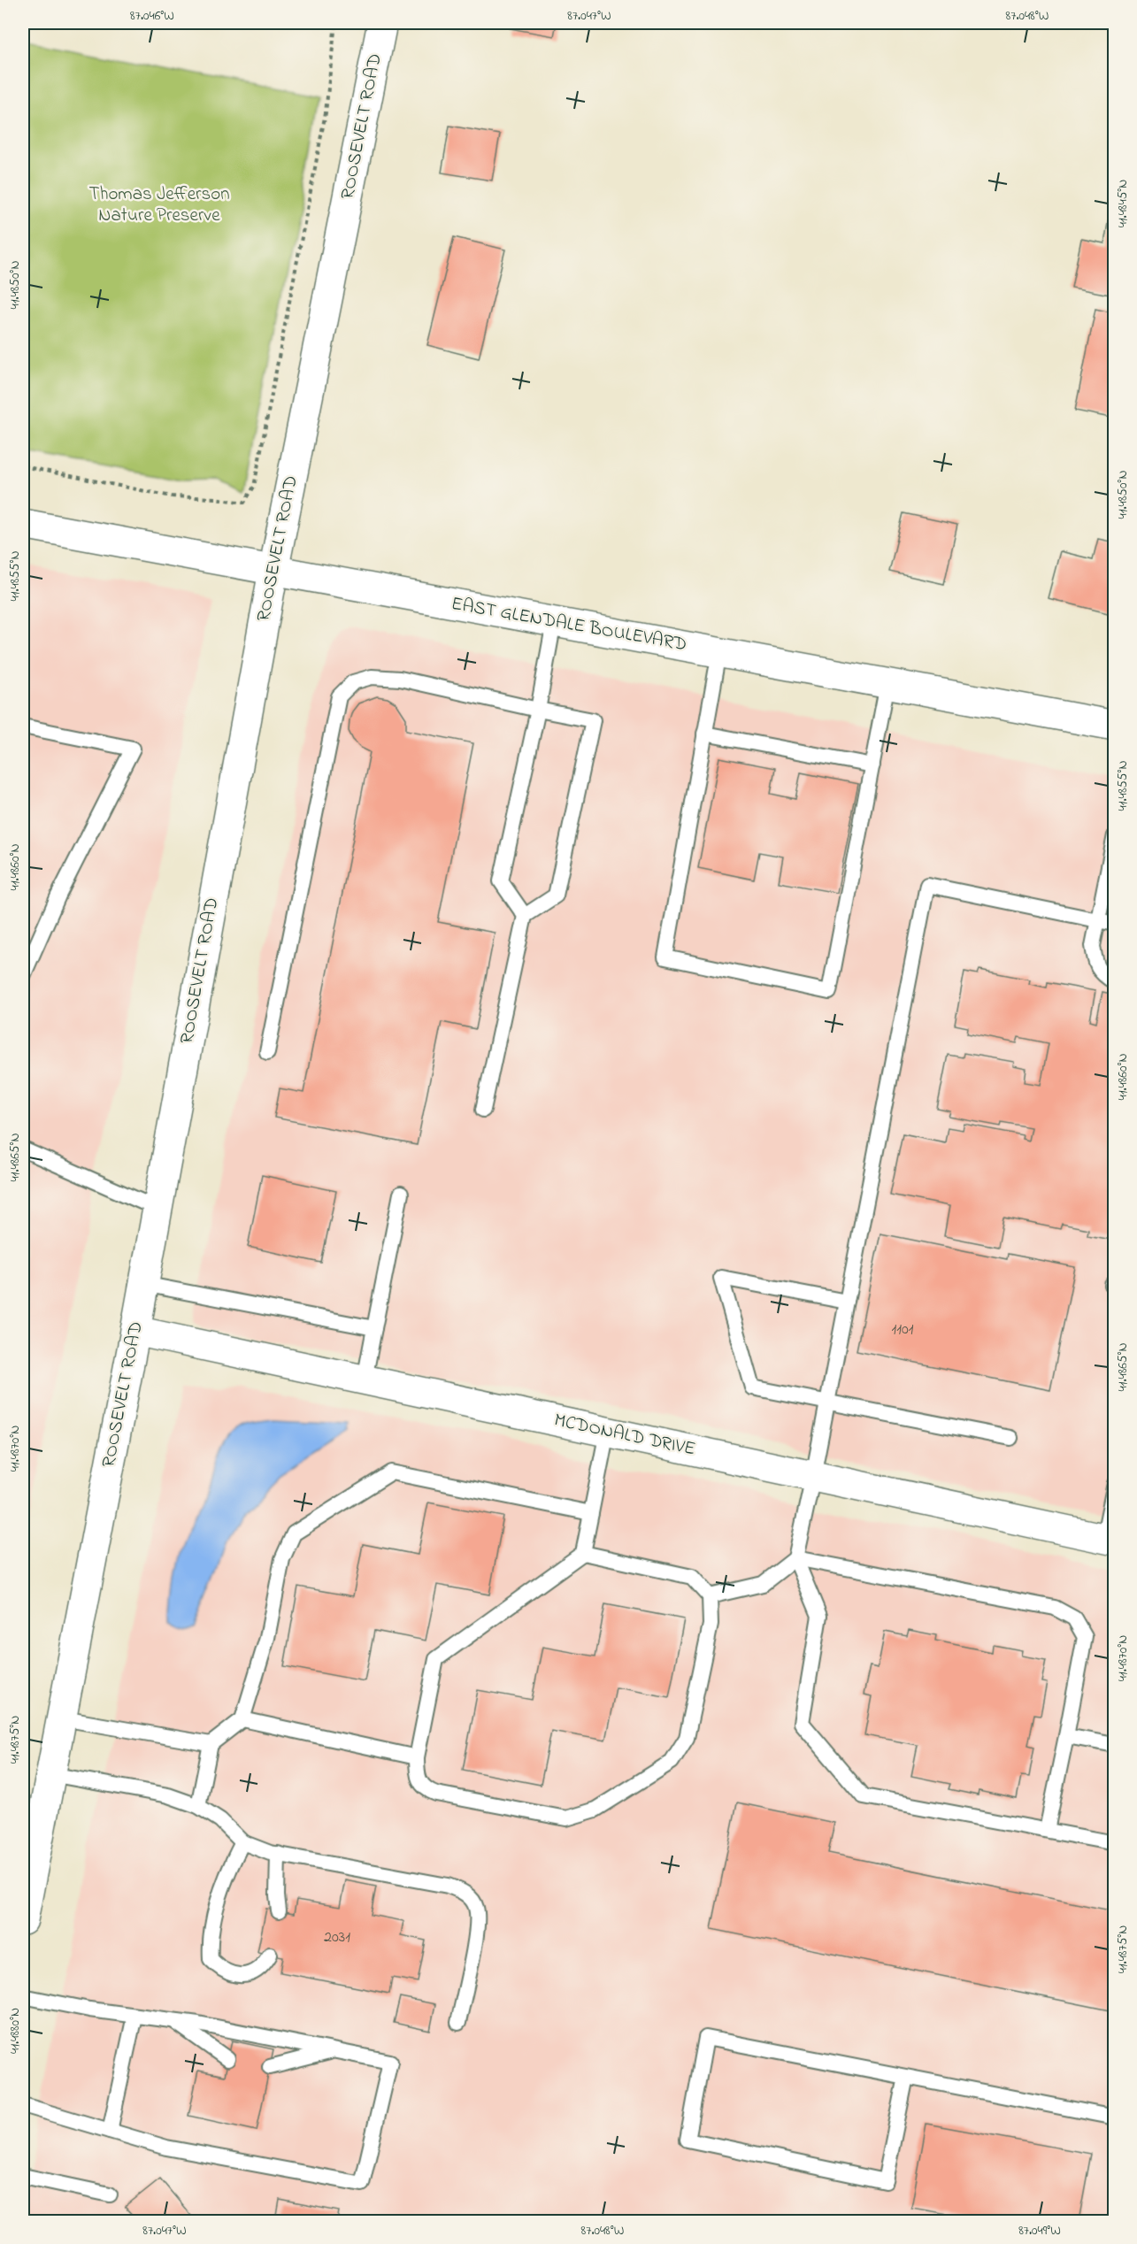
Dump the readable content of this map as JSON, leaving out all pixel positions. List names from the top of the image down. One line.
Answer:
{"streets":{"street":["ROOSEVELT ROAD","EAST GLENDALE BOULEVARD","MCDONALD DRIVE"]},"crossings":[["ROOSEVELT ROAD","EAST GLENDALE BOULEVARD"],["ROOSEVELT ROAD","MCDONALD DRIVE"]],"parks":["Thomas Jefferson Nature Preserve"],"house_numbers":["1101","2031"],"coordinates":["87.046°W","87.047°W","87.048°W","41.4845°N","41.4850°N","41.4855°N","41.4860°N","41.4865°N","41.4870°N","41.4875°N","41.4880°N","87.049°W"]}
